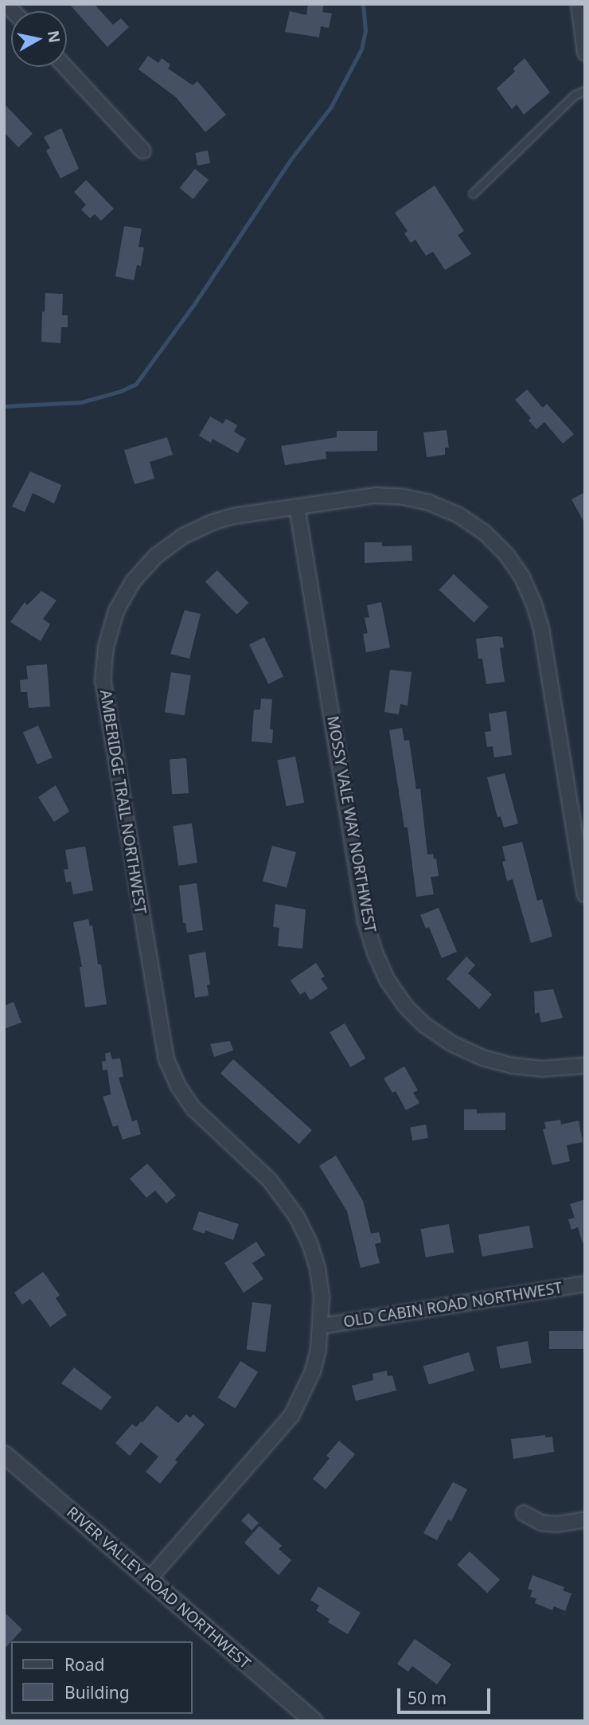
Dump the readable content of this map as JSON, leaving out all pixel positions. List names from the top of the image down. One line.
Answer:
{"streets":{"street":["AMBERIDGE TRAIL NORTHWEST","MOSSY VALE WAY NORTHWEST","OLD CABIN ROAD NORTHWEST","RIVER VALLEY ROAD NORTHWEST"]},"crossings":[["AMBERIDGE TRAIL NORTHWEST","MOSSY VALE WAY NORTHWEST"],["AMBERIDGE TRAIL NORTHWEST","OLD CABIN ROAD NORTHWEST"],["AMBERIDGE TRAIL NORTHWEST","RIVER VALLEY ROAD NORTHWEST"]],"legend":["Road","Building"],"scale_bar":"50 m","north":"right"}
